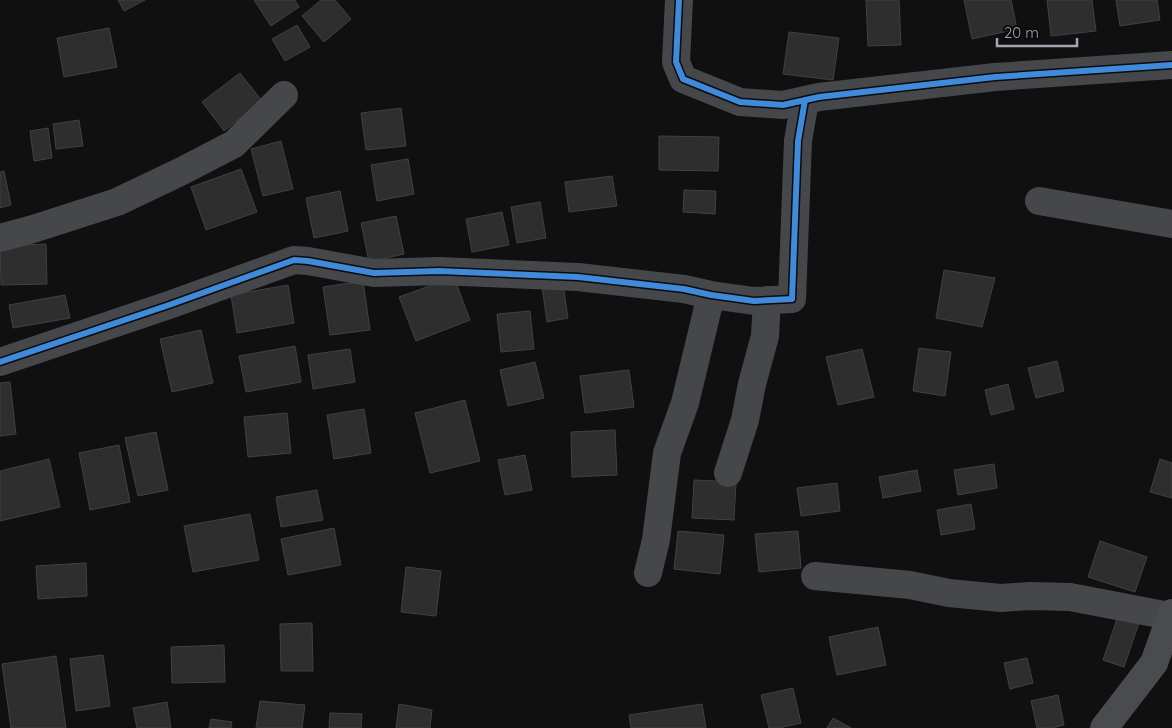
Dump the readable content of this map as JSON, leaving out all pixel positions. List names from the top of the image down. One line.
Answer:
{"scale_bar":"20 m"}
